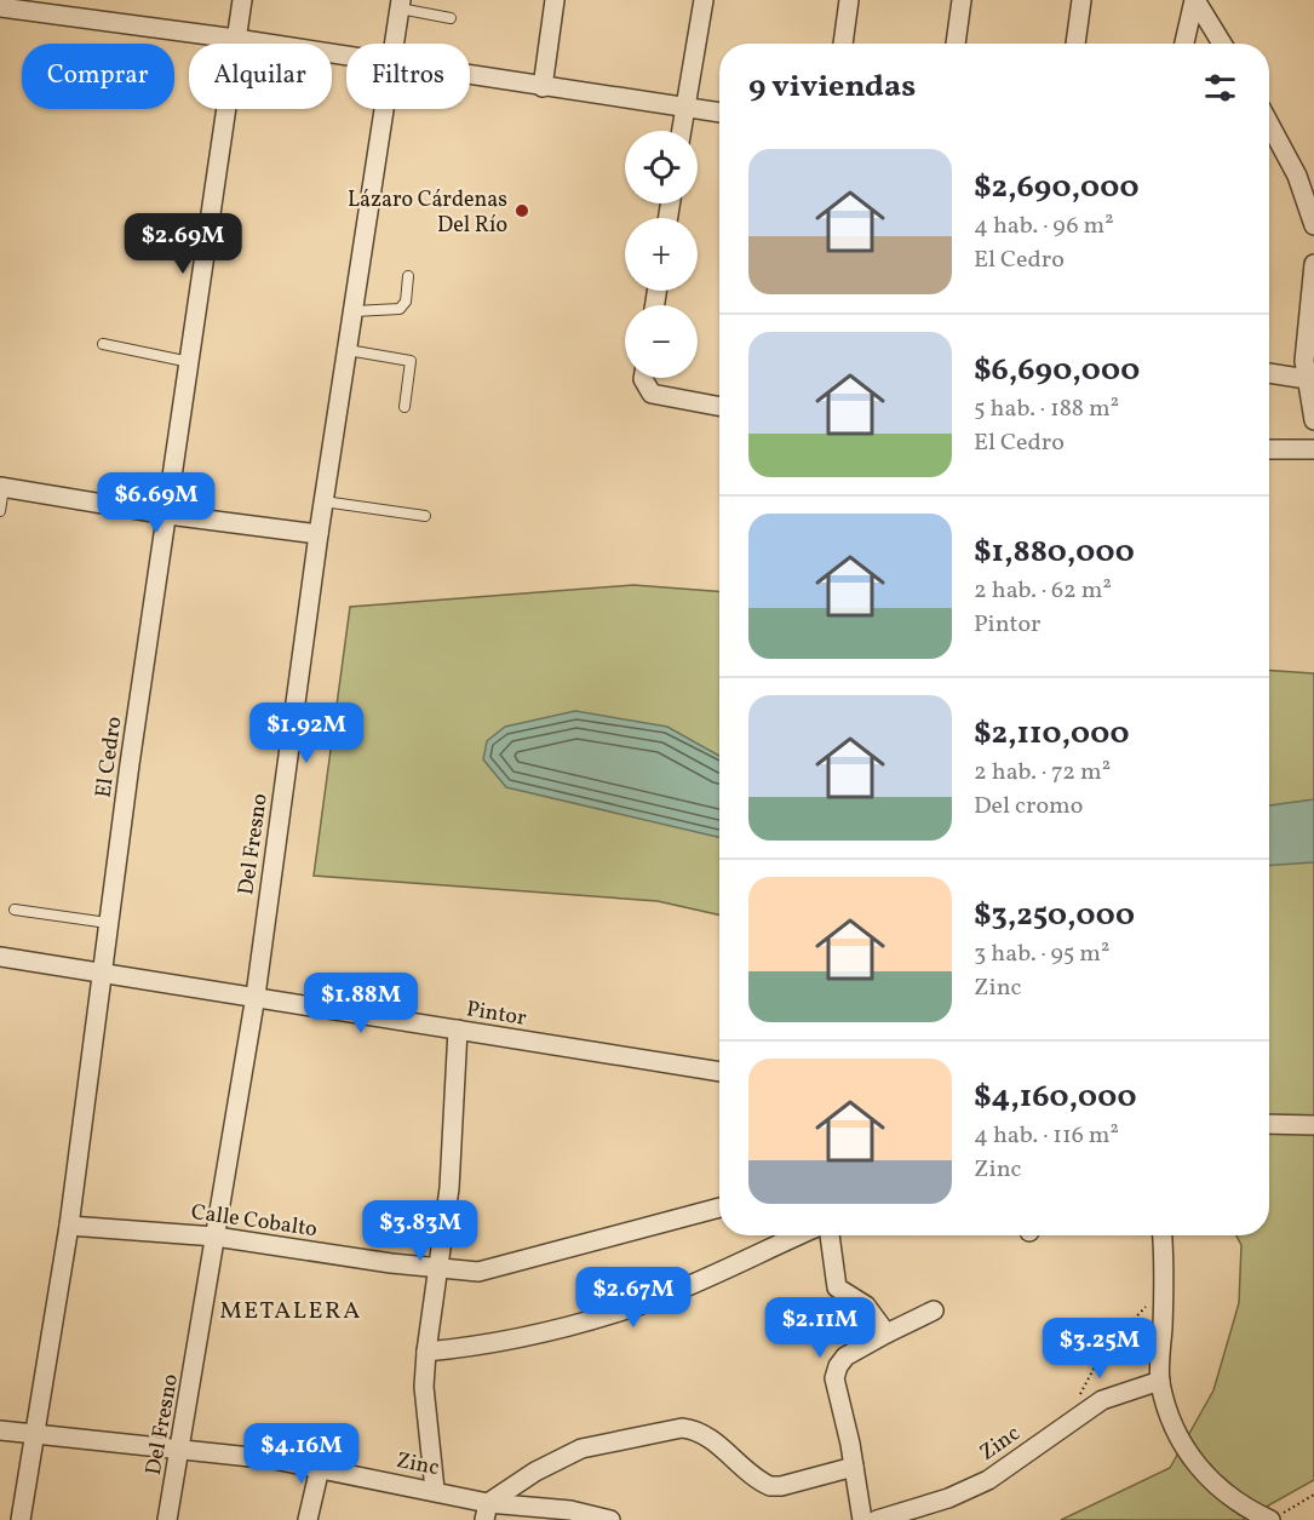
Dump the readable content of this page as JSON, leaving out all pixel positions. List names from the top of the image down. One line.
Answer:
{"streets":{"street":["El Cedro","Del Fresno","Pintor","Calle Cobalto","Zinc"]},"crossings":[["El Cedro","Pintor"],["El Cedro","Calle Cobalto"],["El Cedro","Zinc"],["Del Fresno","Pintor"],["Del Fresno","Calle Cobalto"],["Del Fresno","Zinc"]],"districts":["METALERA"],"places":["Lázaro Cárdenas Del Río"],"page":{"chip":["Comprar","Alquilar","Filtros"],"heading":"9 viviendas","map_buttons":["+","−"],"list":[{"name":"$2,690,000","note":"4 hab. · 96 m² · El Cedro"},{"name":"$6,690,000","note":"5 hab. · 188 m² · El Cedro"},{"name":"$1,880,000","note":"2 hab. · 62 m² · Pintor"},{"name":"$2,110,000","note":"2 hab. · 72 m² · Del cromo"},{"name":"$3,250,000","note":"3 hab. · 95 m² · Zinc"},{"name":"$4,160,000","note":"4 hab. · 116 m² · Zinc"}],"price":["$2.69M","$6.69M","$1.92M","$1.88M","$3.83M","$2.67M","$2.11M","$3.25M","$4.16M"]}}
